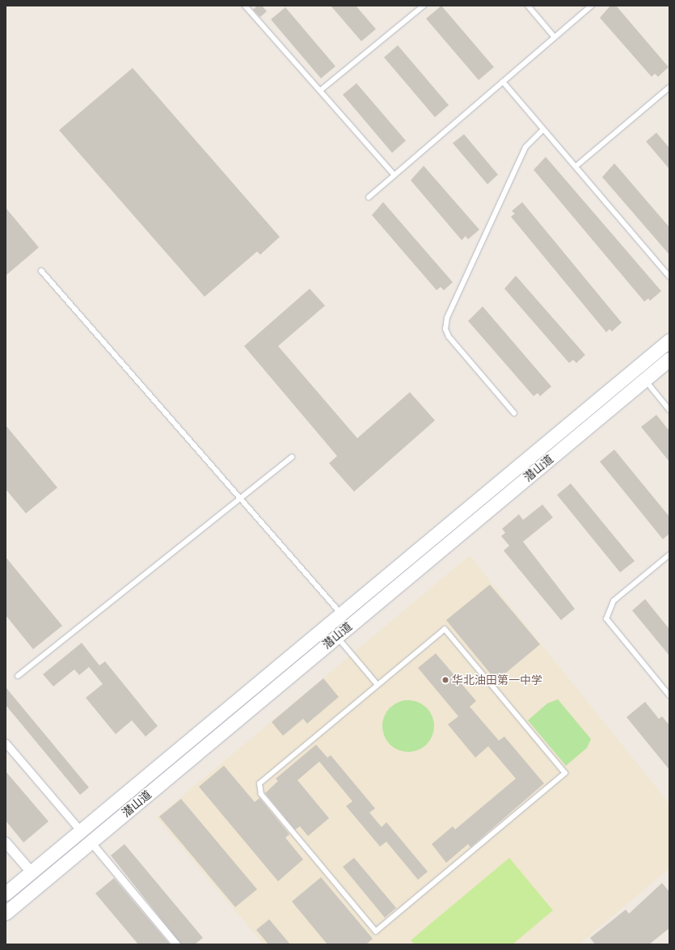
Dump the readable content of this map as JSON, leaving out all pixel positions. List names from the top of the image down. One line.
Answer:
{"streets":{"main road":["潜山道"]},"places":["华北油田第一中学"]}
